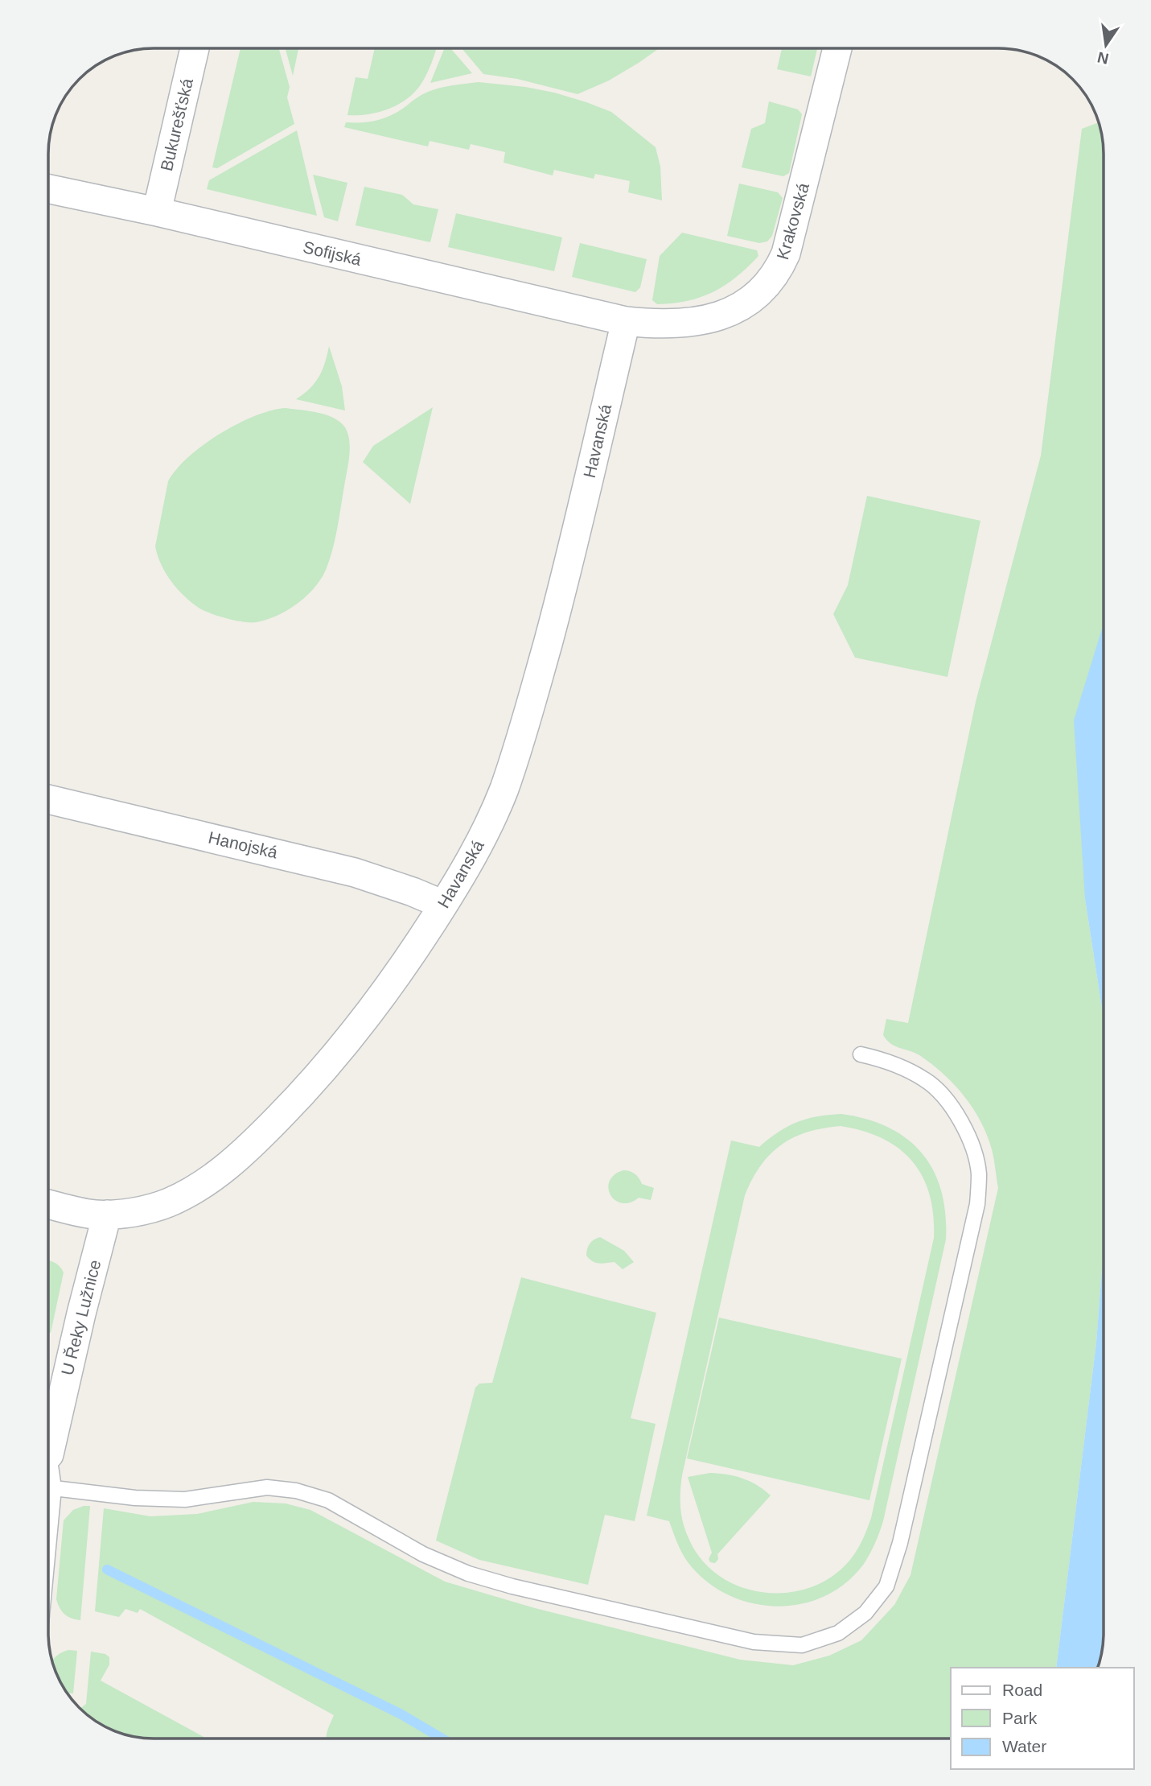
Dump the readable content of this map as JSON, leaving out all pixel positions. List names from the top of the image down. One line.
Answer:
{"streets":{"street":["Bukurešťská","Krakovská","Sofijská","Havanská","Hanojská","U Řeky Lužnice"]},"crossings":[["Bukurešťská","Sofijská"],["Krakovská","Sofijská"],["Krakovská","Havanská"],["Sofijská","Havanská"],["Havanská","Hanojská"],["Havanská","U Řeky Lužnice"]],"legend":["Road","Park","Water"],"north":"bottom"}
